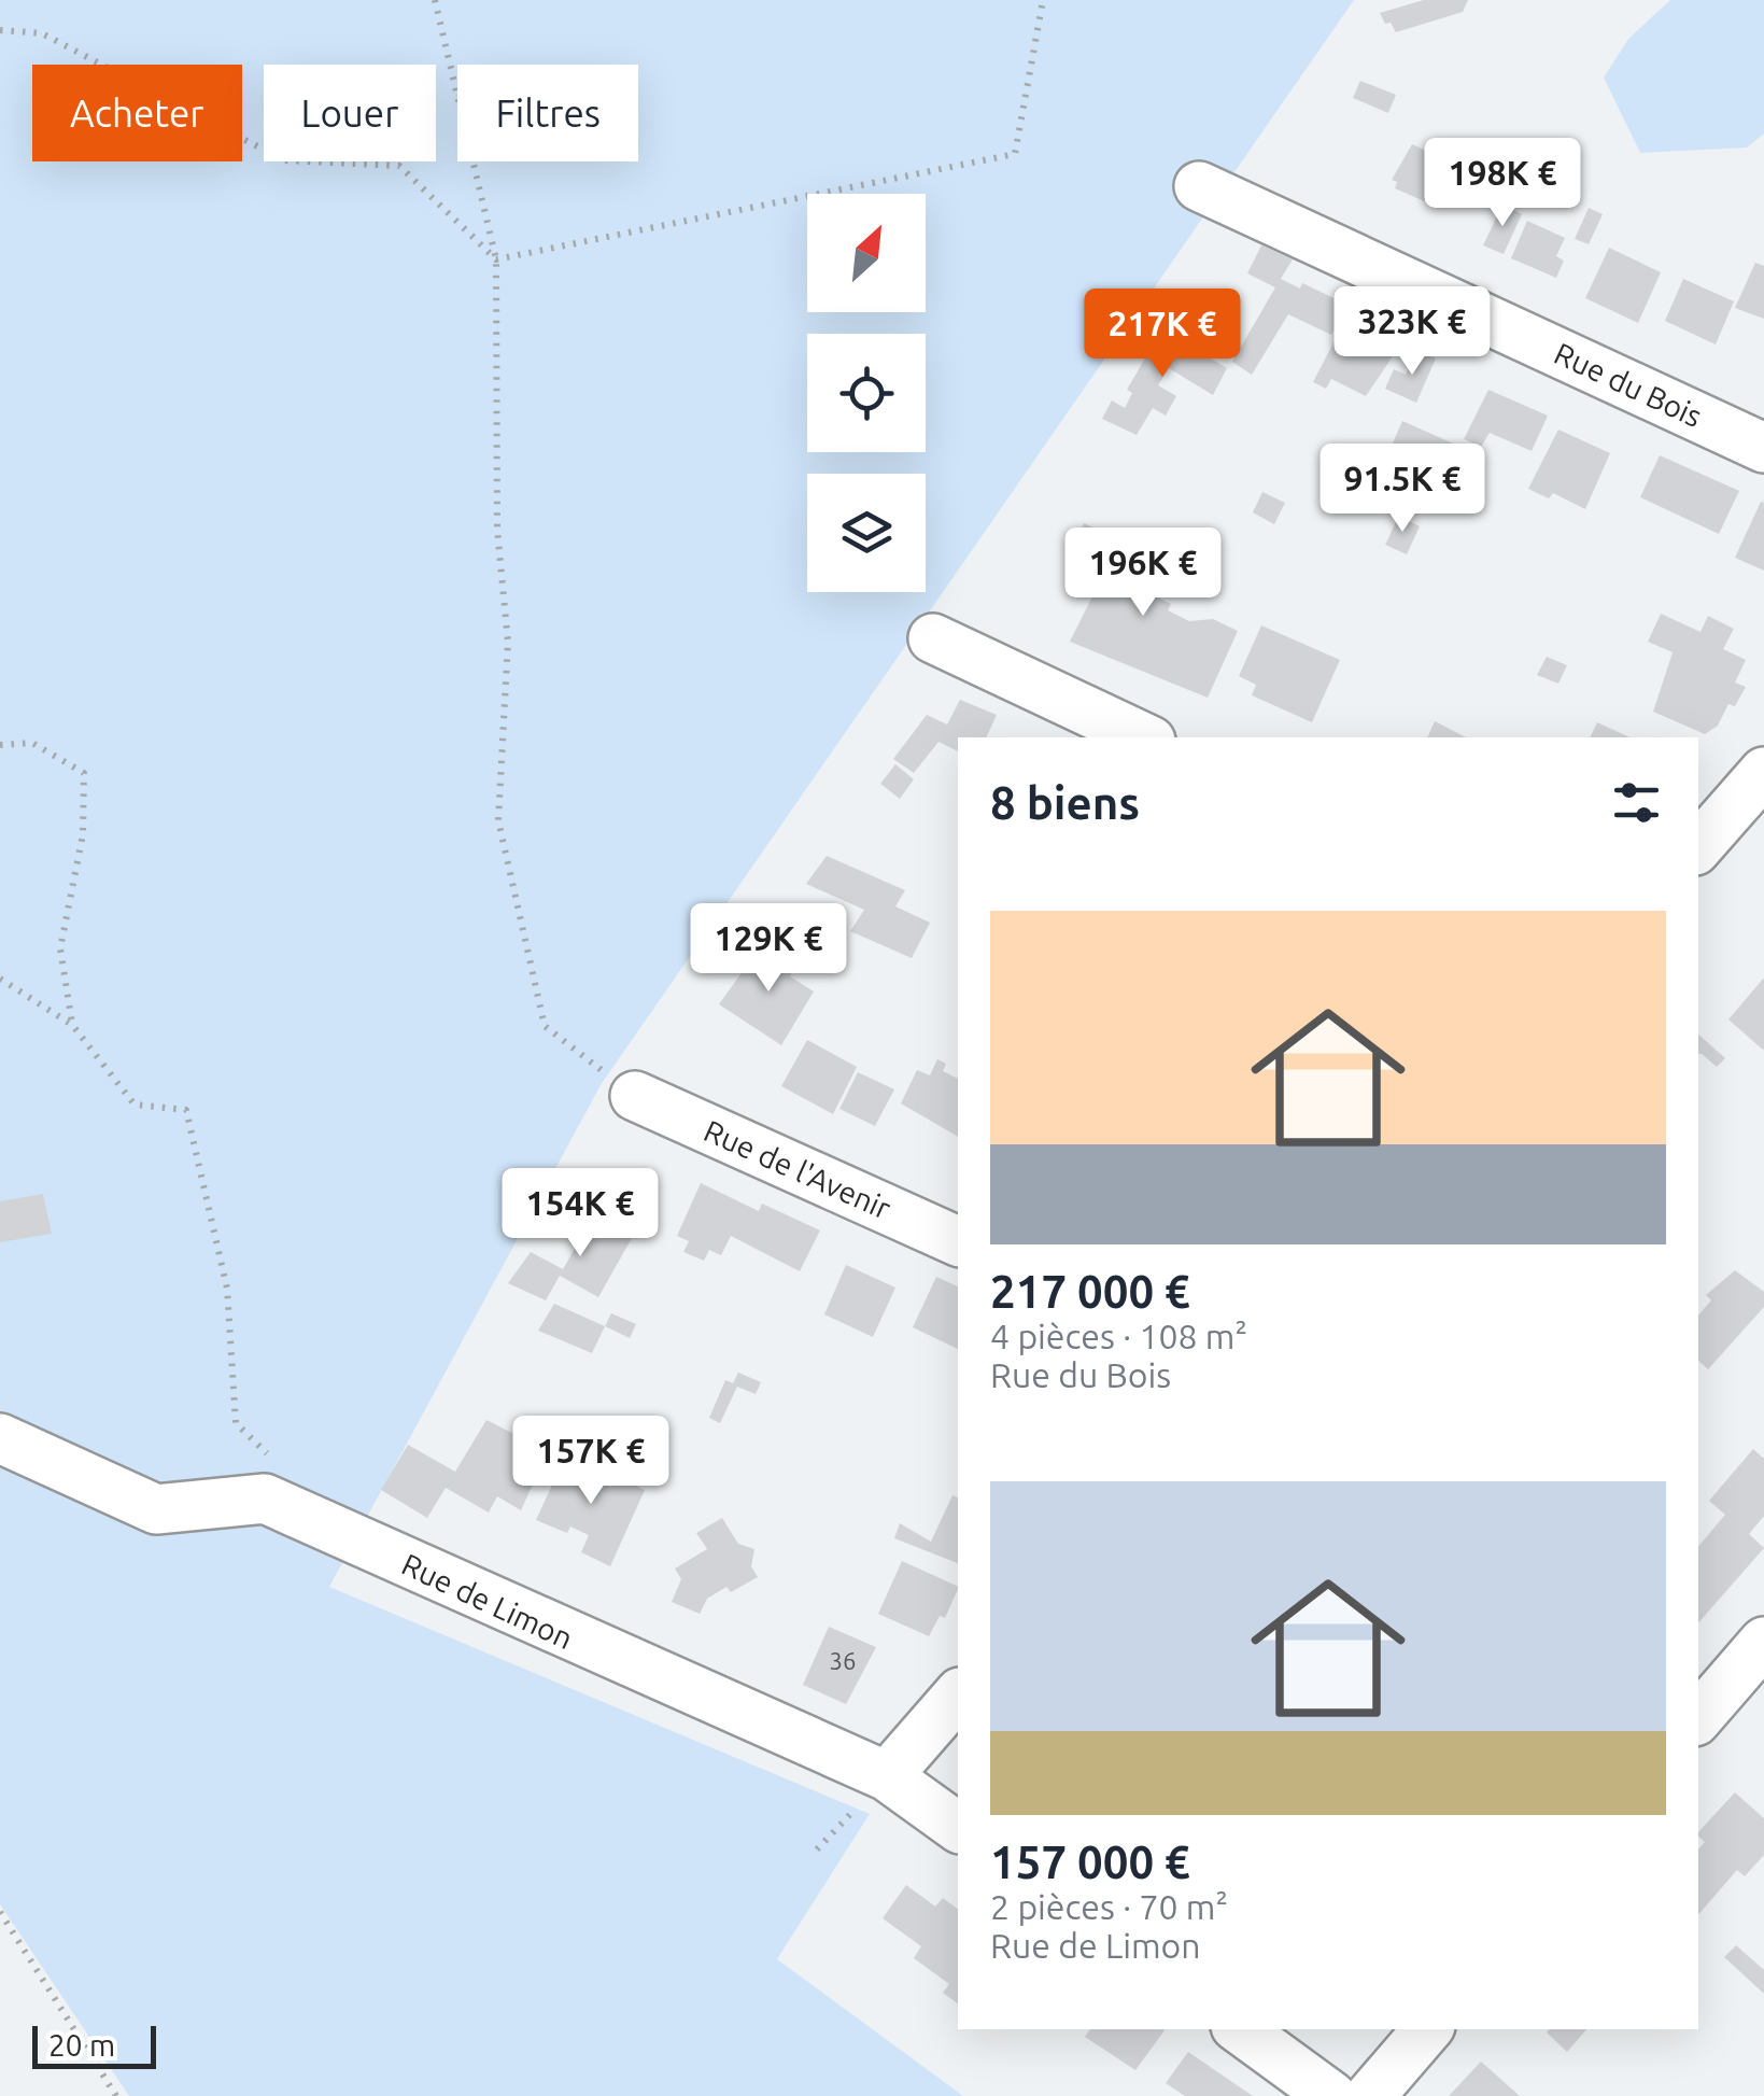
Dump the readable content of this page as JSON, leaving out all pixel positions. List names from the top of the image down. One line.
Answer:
{"streets":{"street":["Rue du Bois","Rue de l'Avenir","Rue de Limon"]},"house_numbers":["36"],"scale_bar":"20 m","north":"top right","page":{"chip":["Acheter","Louer","Filtres"],"price":["198K €","323K €","217K €","91.5K €","196K €","129K €","154K €","157K €"],"heading":"8 biens","list":[{"name":"217 000 €","note":"4 pièces · 108 m² · Rue du Bois"},{"name":"157 000 €","note":"2 pièces · 70 m² · Rue de Limon"}],"scale":"20 m"}}
